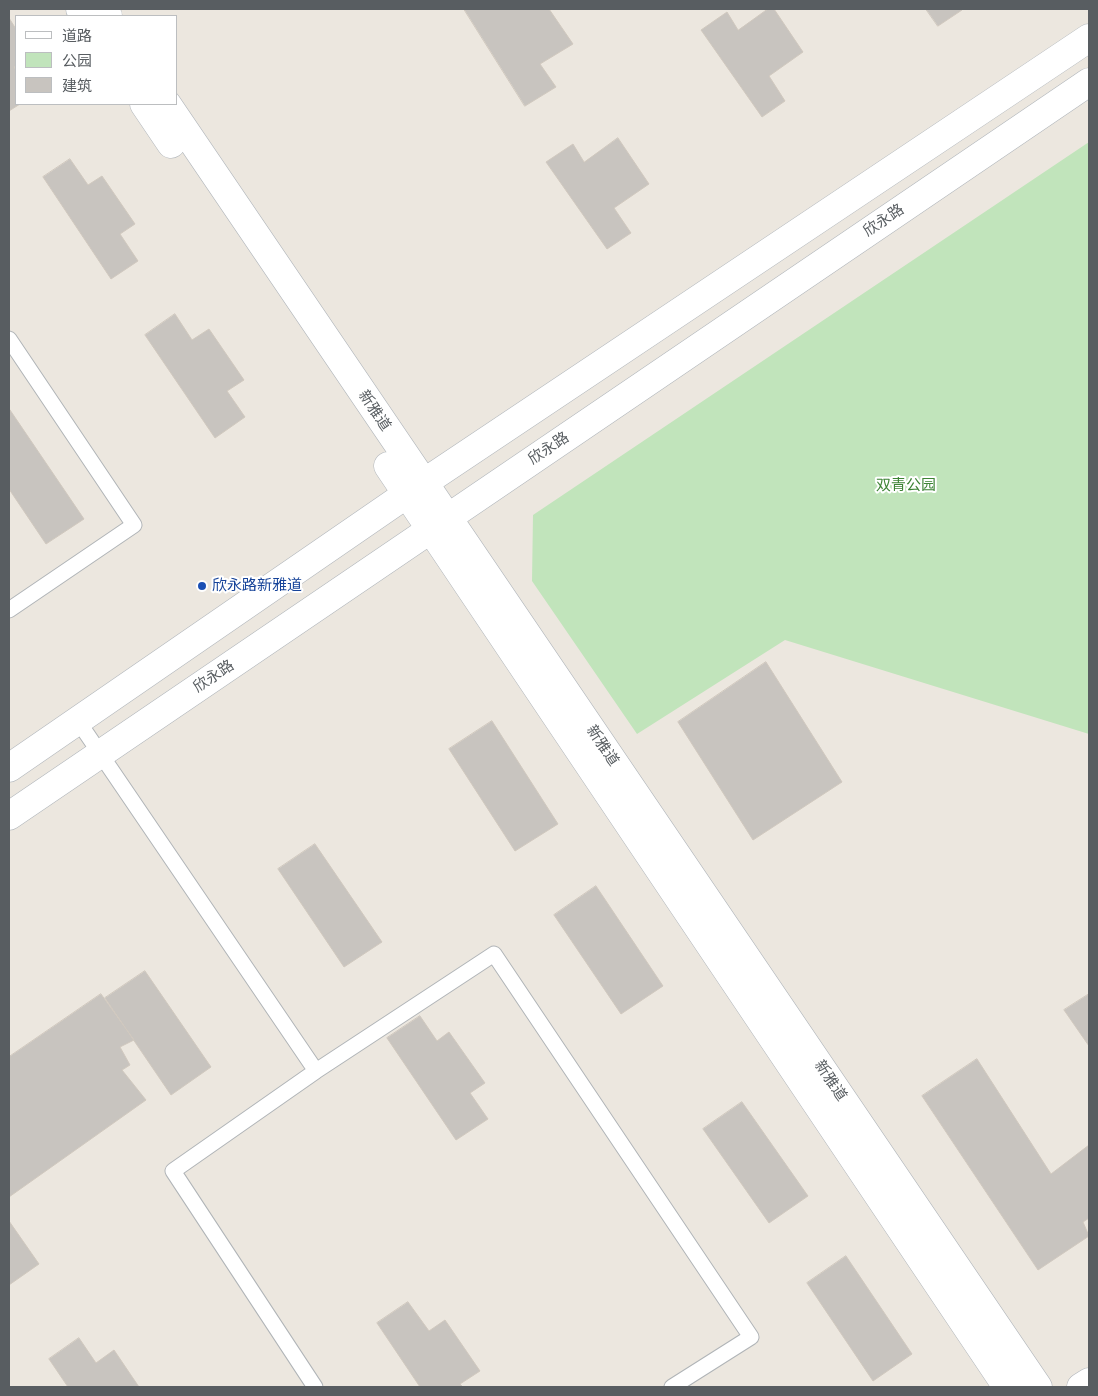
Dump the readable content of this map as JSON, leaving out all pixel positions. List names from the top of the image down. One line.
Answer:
{"streets":{"street":["欣永路","新雅道"]},"crossings":[["欣永路","新雅道"]],"parks":["双青公园"],"places":["欣永路新雅道"],"legend":["道路","公园","建筑"]}
